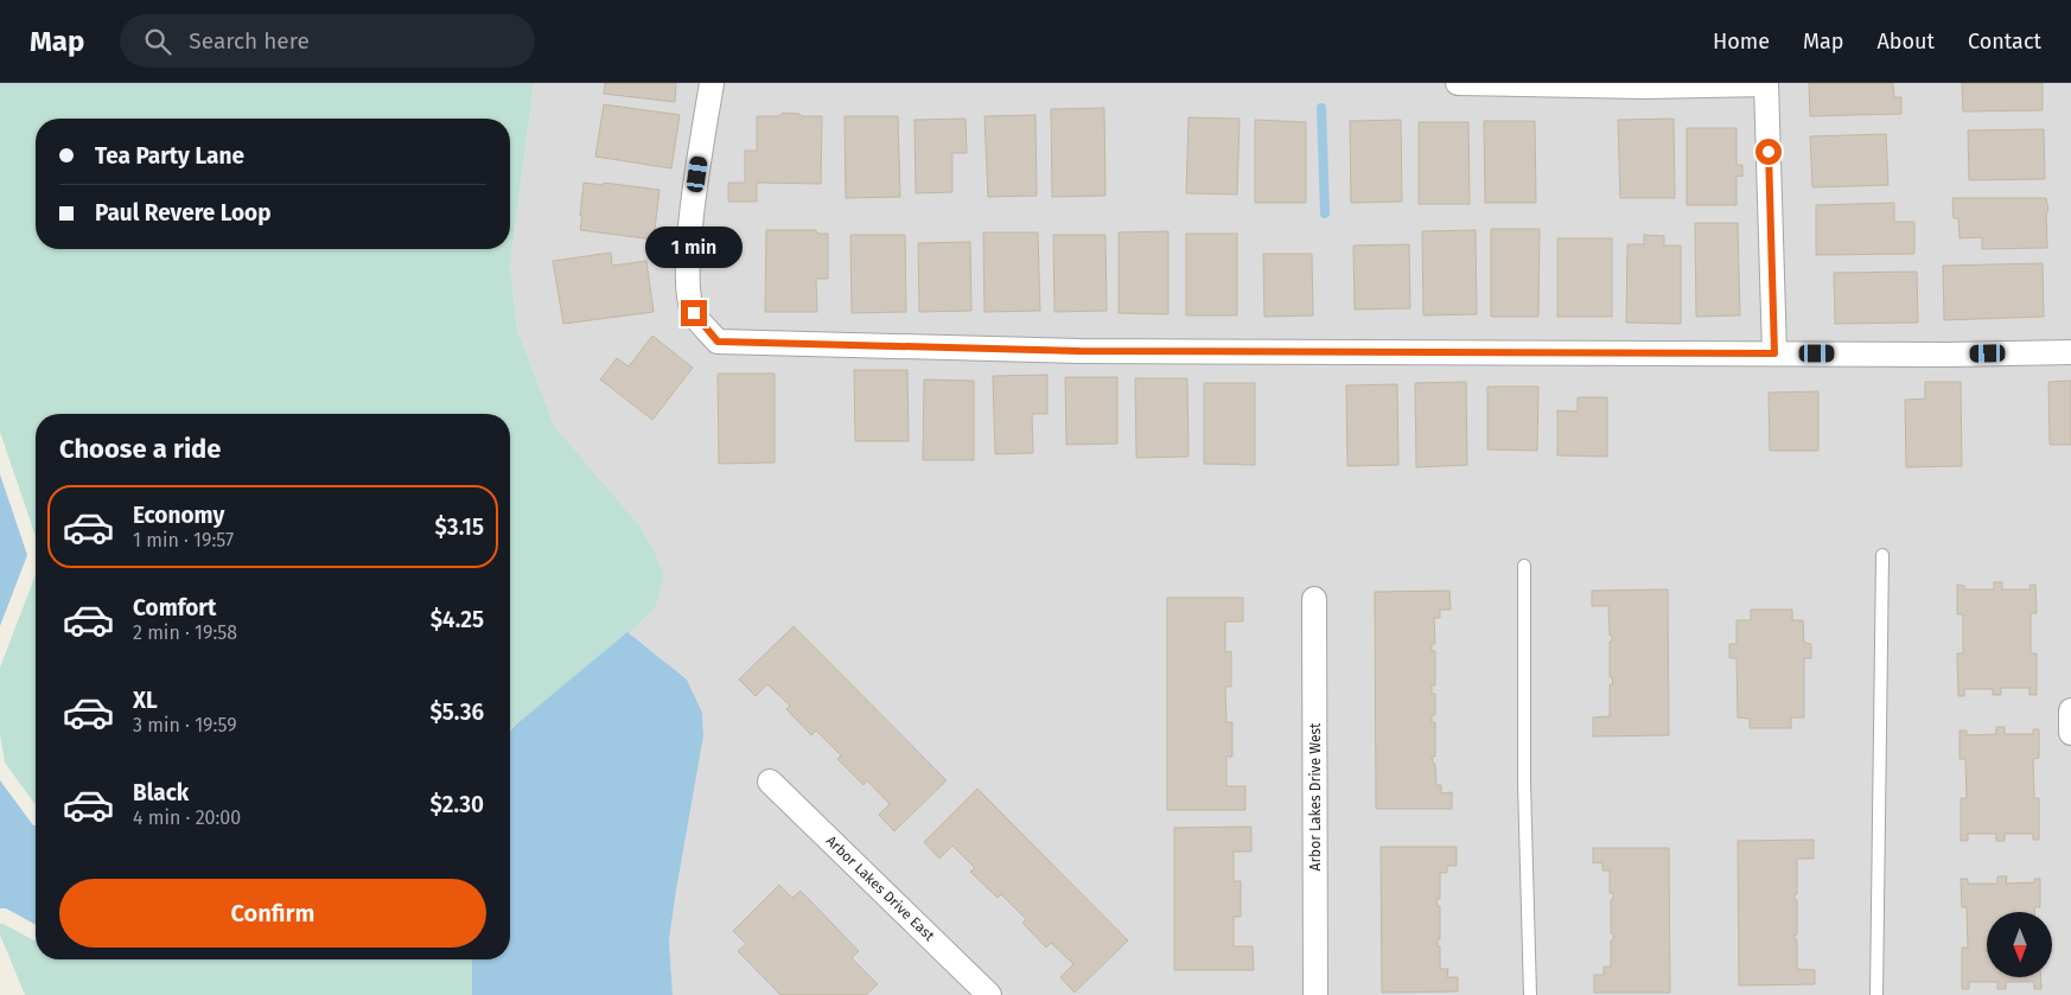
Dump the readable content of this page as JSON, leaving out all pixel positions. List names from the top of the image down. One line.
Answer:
{"streets":{"street":["Arbor Lakes Drive West","Arbor Lakes Drive East"]},"north":"bottom","page":{"header":"Map","search":"Search here","nav":["Home","Map","About","Contact"],"banner":["Tea Party Lane","Paul Revere Loop"],"bubble":"1 min","heading":"Choose a ride","list":[{"name":"Economy","note":"1 min · 19:57","value":"$3.15"},{"name":"Comfort","note":"2 min · 19:58","value":"$4.25"},{"name":"XL","note":"3 min · 19:59","value":"$5.36"},{"name":"Black","note":"4 min · 20:00","value":"$2.30"}],"buttons":"Confirm"}}
